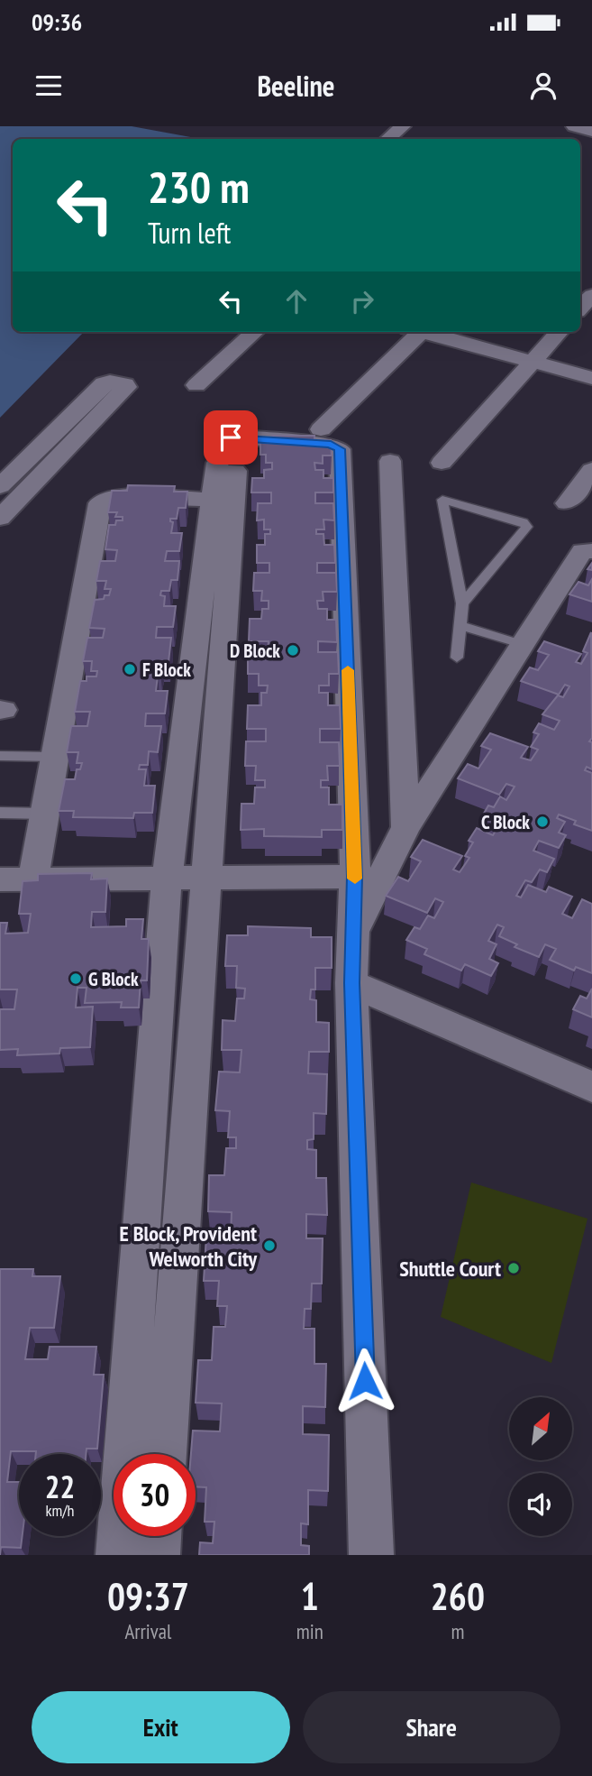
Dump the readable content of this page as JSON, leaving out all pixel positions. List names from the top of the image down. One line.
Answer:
{"places":["D Block","F Block","C Block","G Block","E Block, Provident Welworth City","Shuttle Court"],"north":"top right","page":{"status":"09:36","header":"Beeline","turn":["230 m","Turn left"],"speed":"22 km/h","limit":"30","eta":["09:37","Arrival","1","min","260","m"],"buttons":["Exit","Share"]}}
